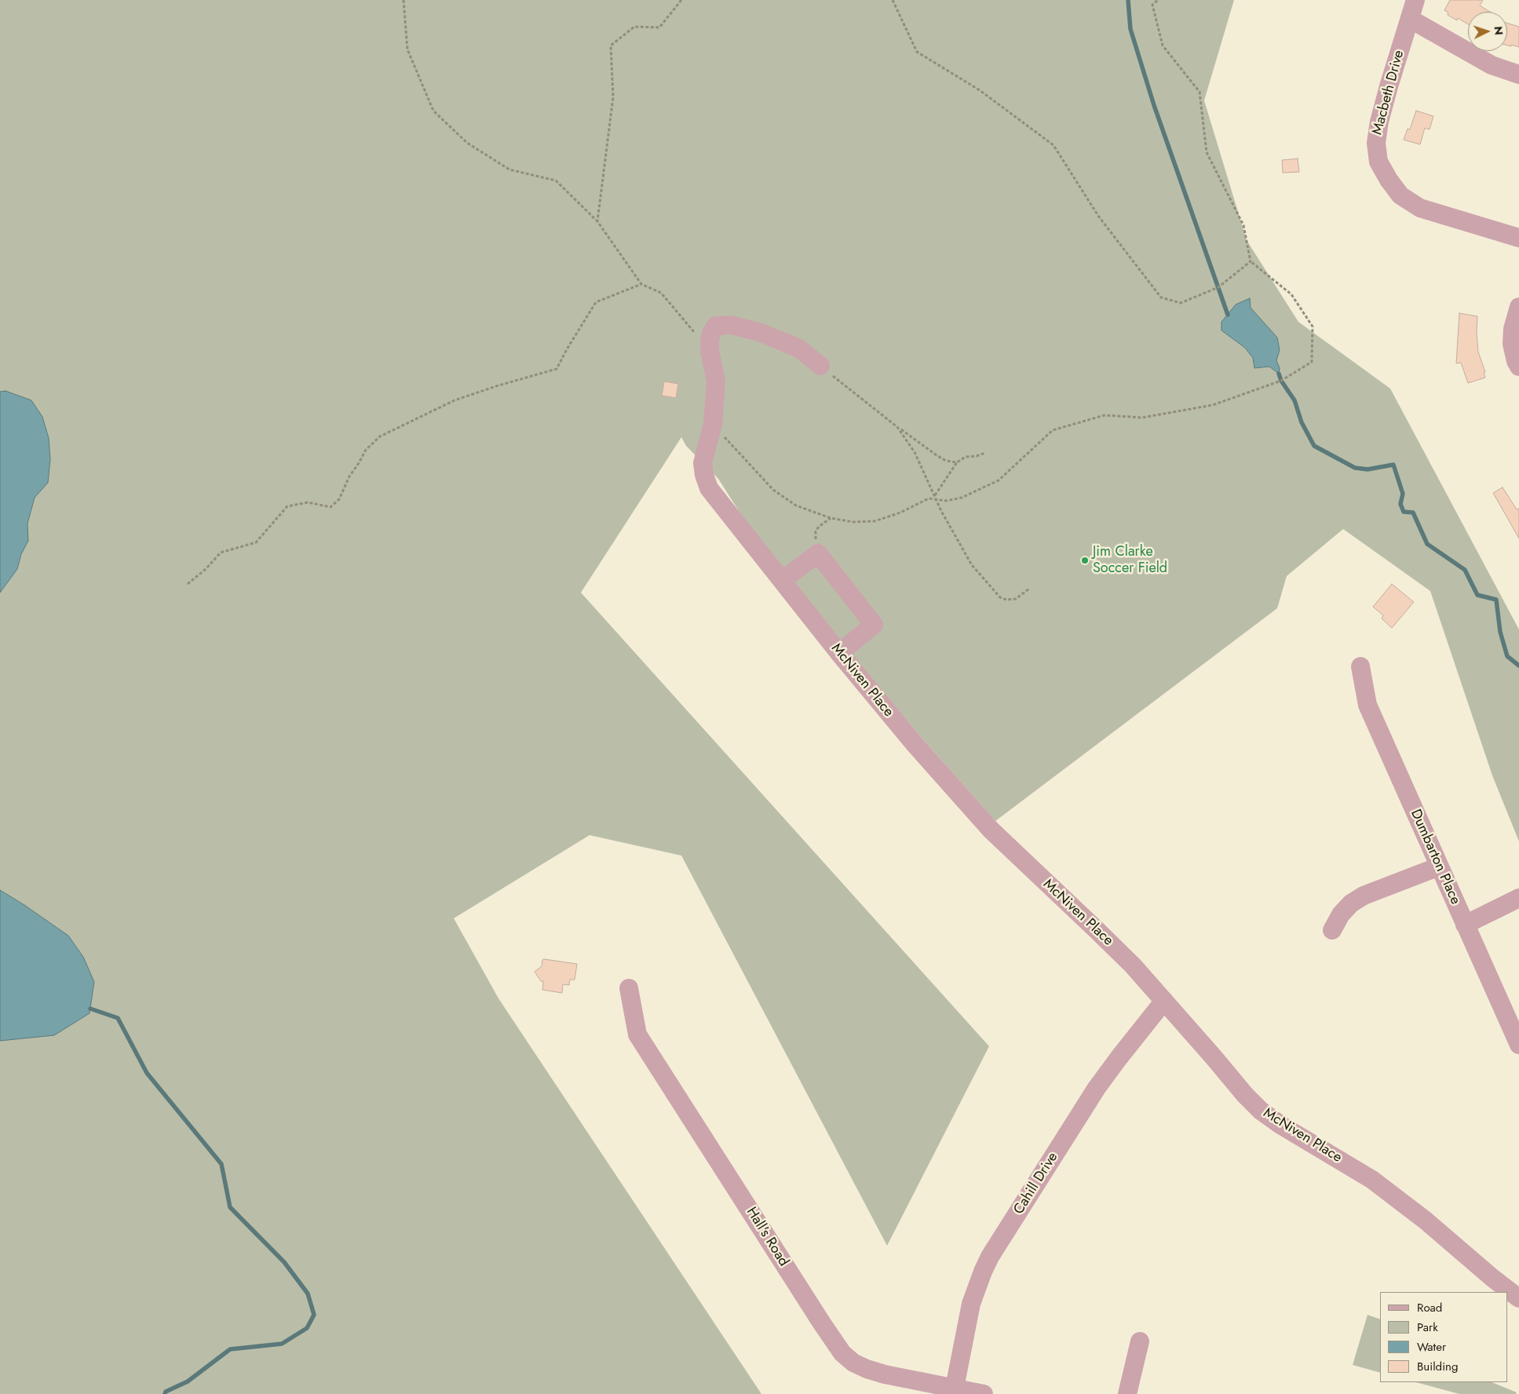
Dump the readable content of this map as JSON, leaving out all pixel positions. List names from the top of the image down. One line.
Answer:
{"streets":{"street":["Macbeth Drive","McNiven Place","Dumbarton Place","Cahill Drive","Hall's Road"]},"crossings":[["McNiven Place","Cahill Drive"],["Cahill Drive","Hall's Road"]],"places":["Jim Clarke Soccer Field"],"legend":["Road","Park","Water","Building"],"north":"right"}
